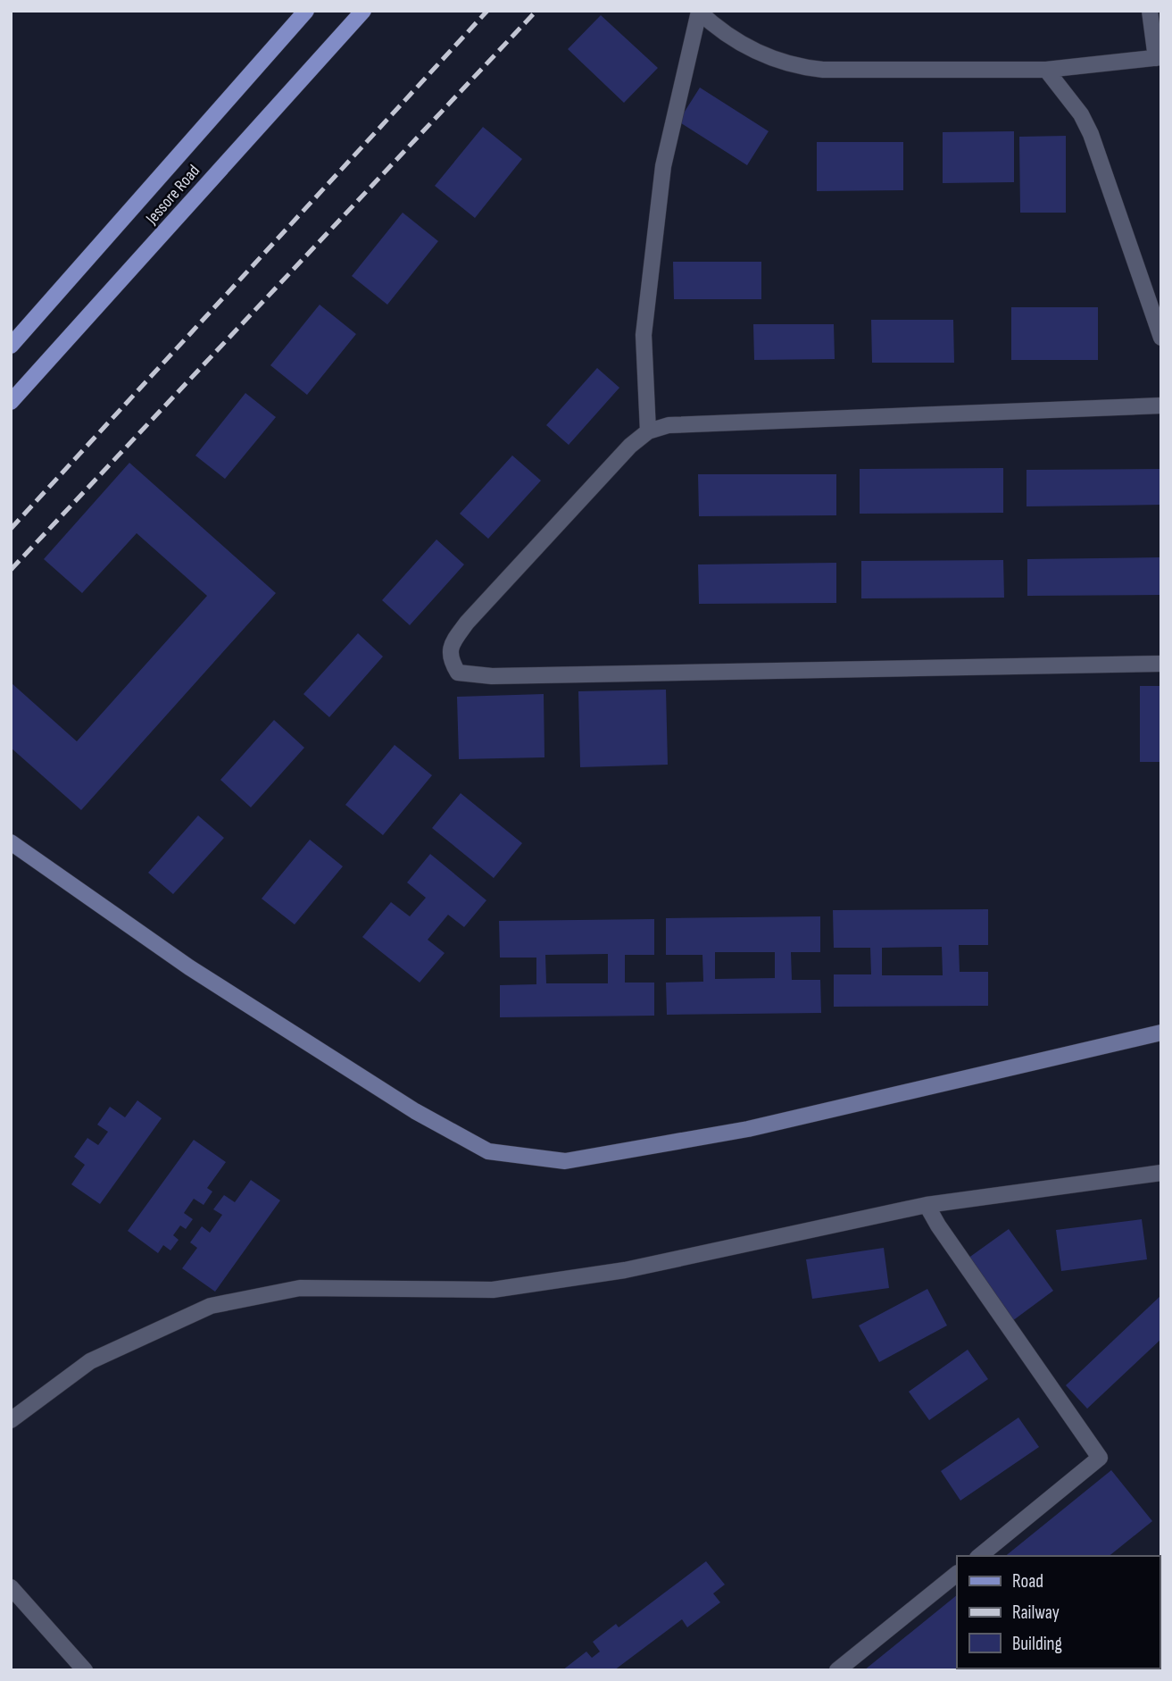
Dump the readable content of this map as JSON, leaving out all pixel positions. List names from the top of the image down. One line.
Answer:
{"streets":{"main road":["Jessore Road"]},"legend":["Road","Railway","Building"]}
